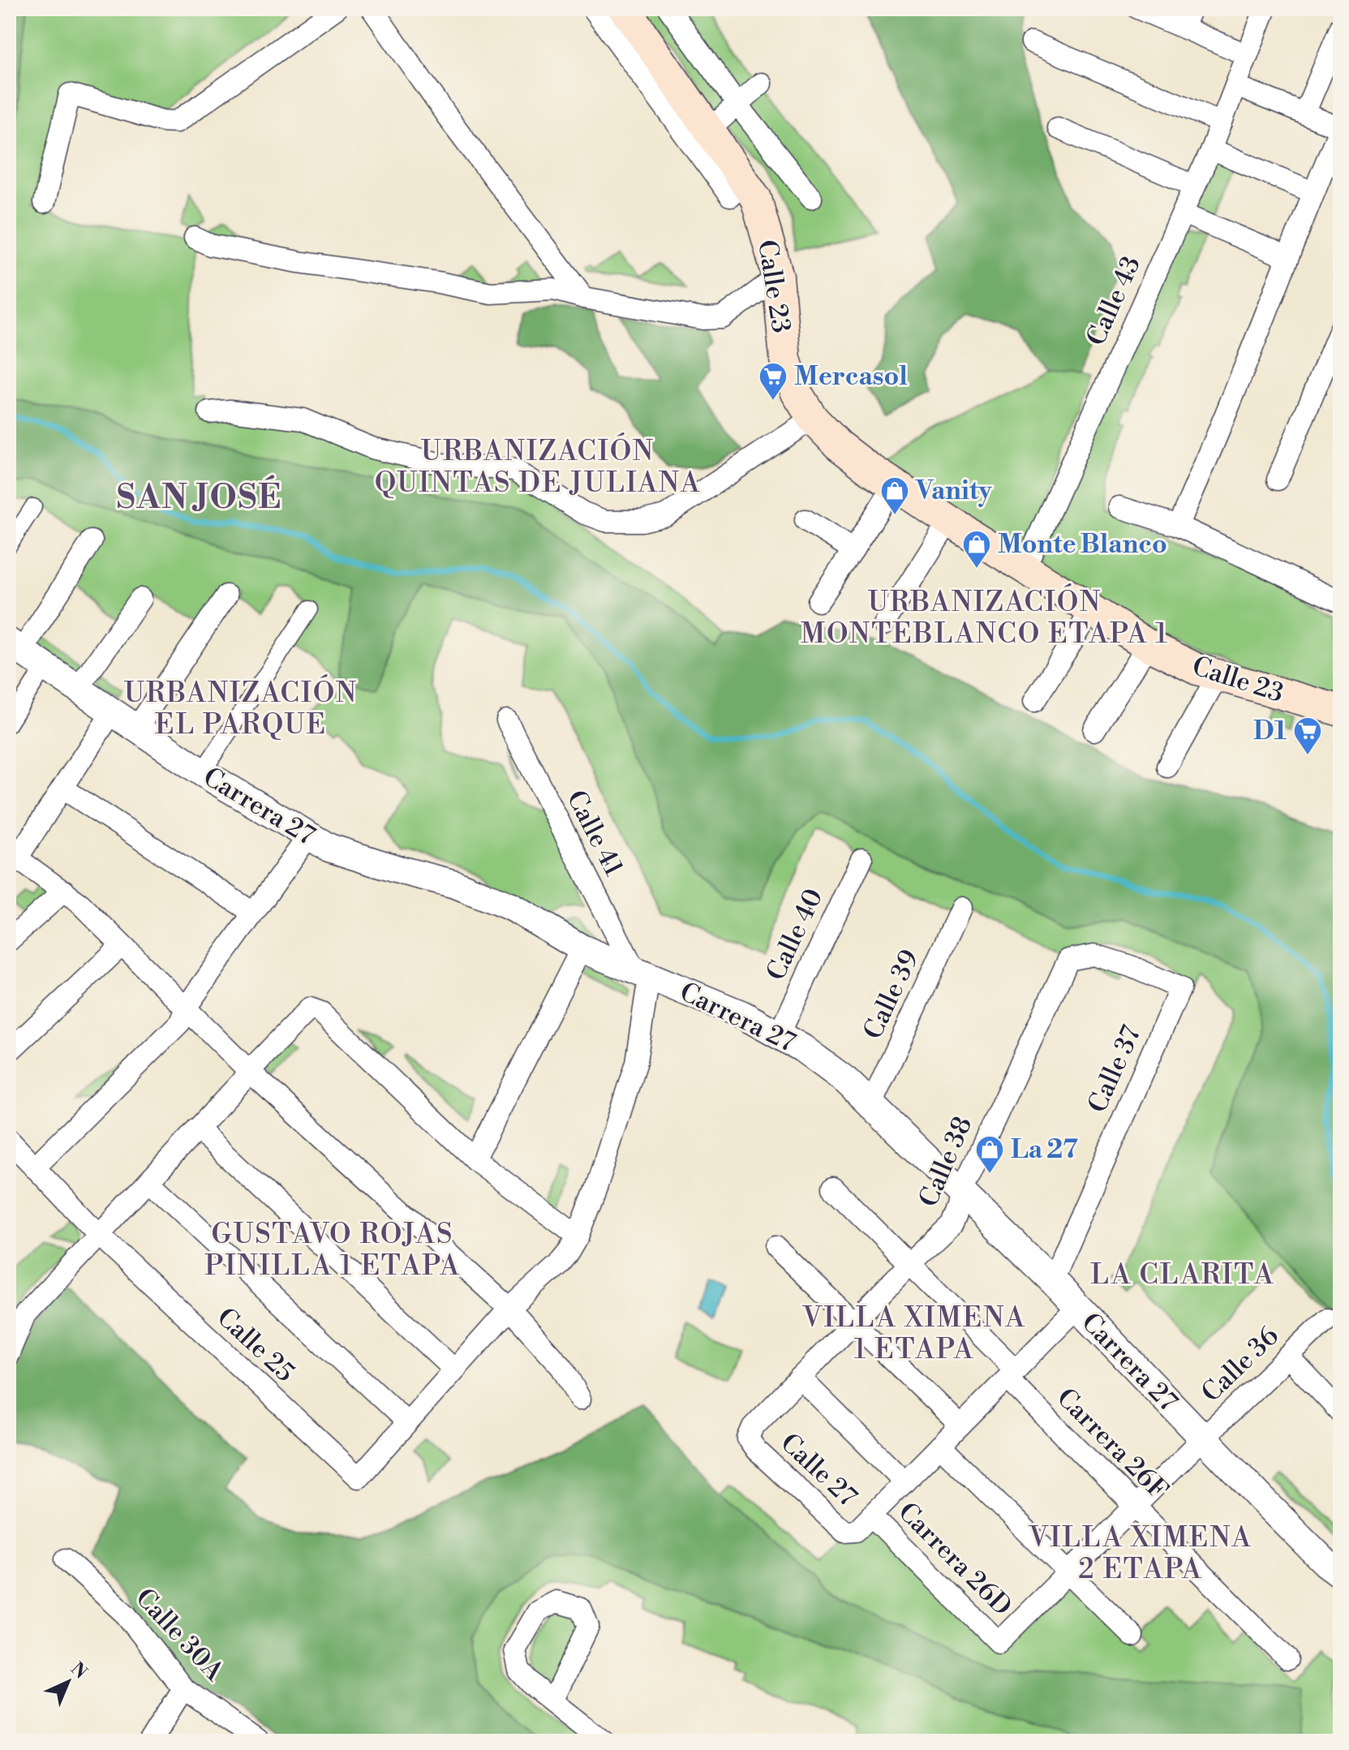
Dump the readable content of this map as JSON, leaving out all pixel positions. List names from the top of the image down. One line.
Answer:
{"streets":{"main road":["Calle 23"],"street":["Calle 43","Carrera 27","Calle 41","Calle 40","Calle 39","Calle 37","Calle 38","Calle 25","Calle 36","Carrera 26F","Calle 27","Carrera 26D","Calle 30A"]},"crossings":[["Calle 23","Calle 43"],["Carrera 27","Calle 41"],["Carrera 27","Calle 40"],["Carrera 27","Calle 39"],["Carrera 27","Calle 37"],["Carrera 27","Calle 38"],["Carrera 27","Calle 36"],["Calle 37","Calle 38"],["Calle 38","Carrera 26F"],["Calle 38","Calle 27"],["Calle 36","Carrera 26F"],["Calle 36","Carrera 26D"],["Calle 27","Carrera 26D"]],"districts":["URBANIZACIÓN QUINTAS DE JULIANA","SAN JOSÉ","URBANIZACIÓN MONTEBLANCO ETAPA 1","URBANIZACIÓN EL PARQUE","GUSTAVO ROJAS PINILLA 1 ETAPA","LA CLARITA","VILLA XIMENA 1 ETAPA","VILLA XIMENA 2 ETAPA"],"places":{"supermarket":["Mercasol","D1"],"shop":["Vanity","Monte Blanco","La 27"]},"north":"top right"}
